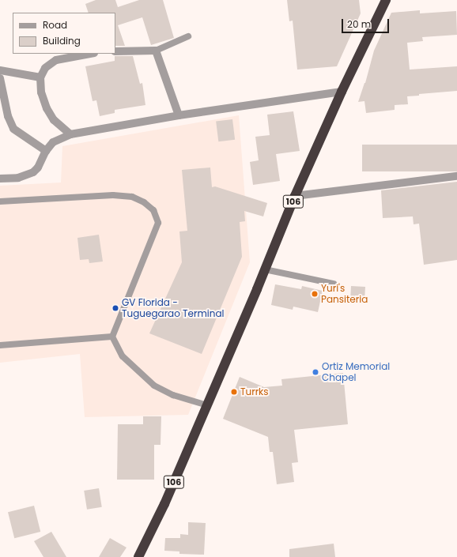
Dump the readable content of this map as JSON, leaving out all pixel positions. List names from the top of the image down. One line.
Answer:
{"streets":{"highway":["106"]},"places":["Yuri's Pansiteria","GV Florida - Tuguegarao Terminal","Ortiz Memorial Chapel","Turrks"],"legend":["Road","Building"],"scale_bar":"20 m"}
